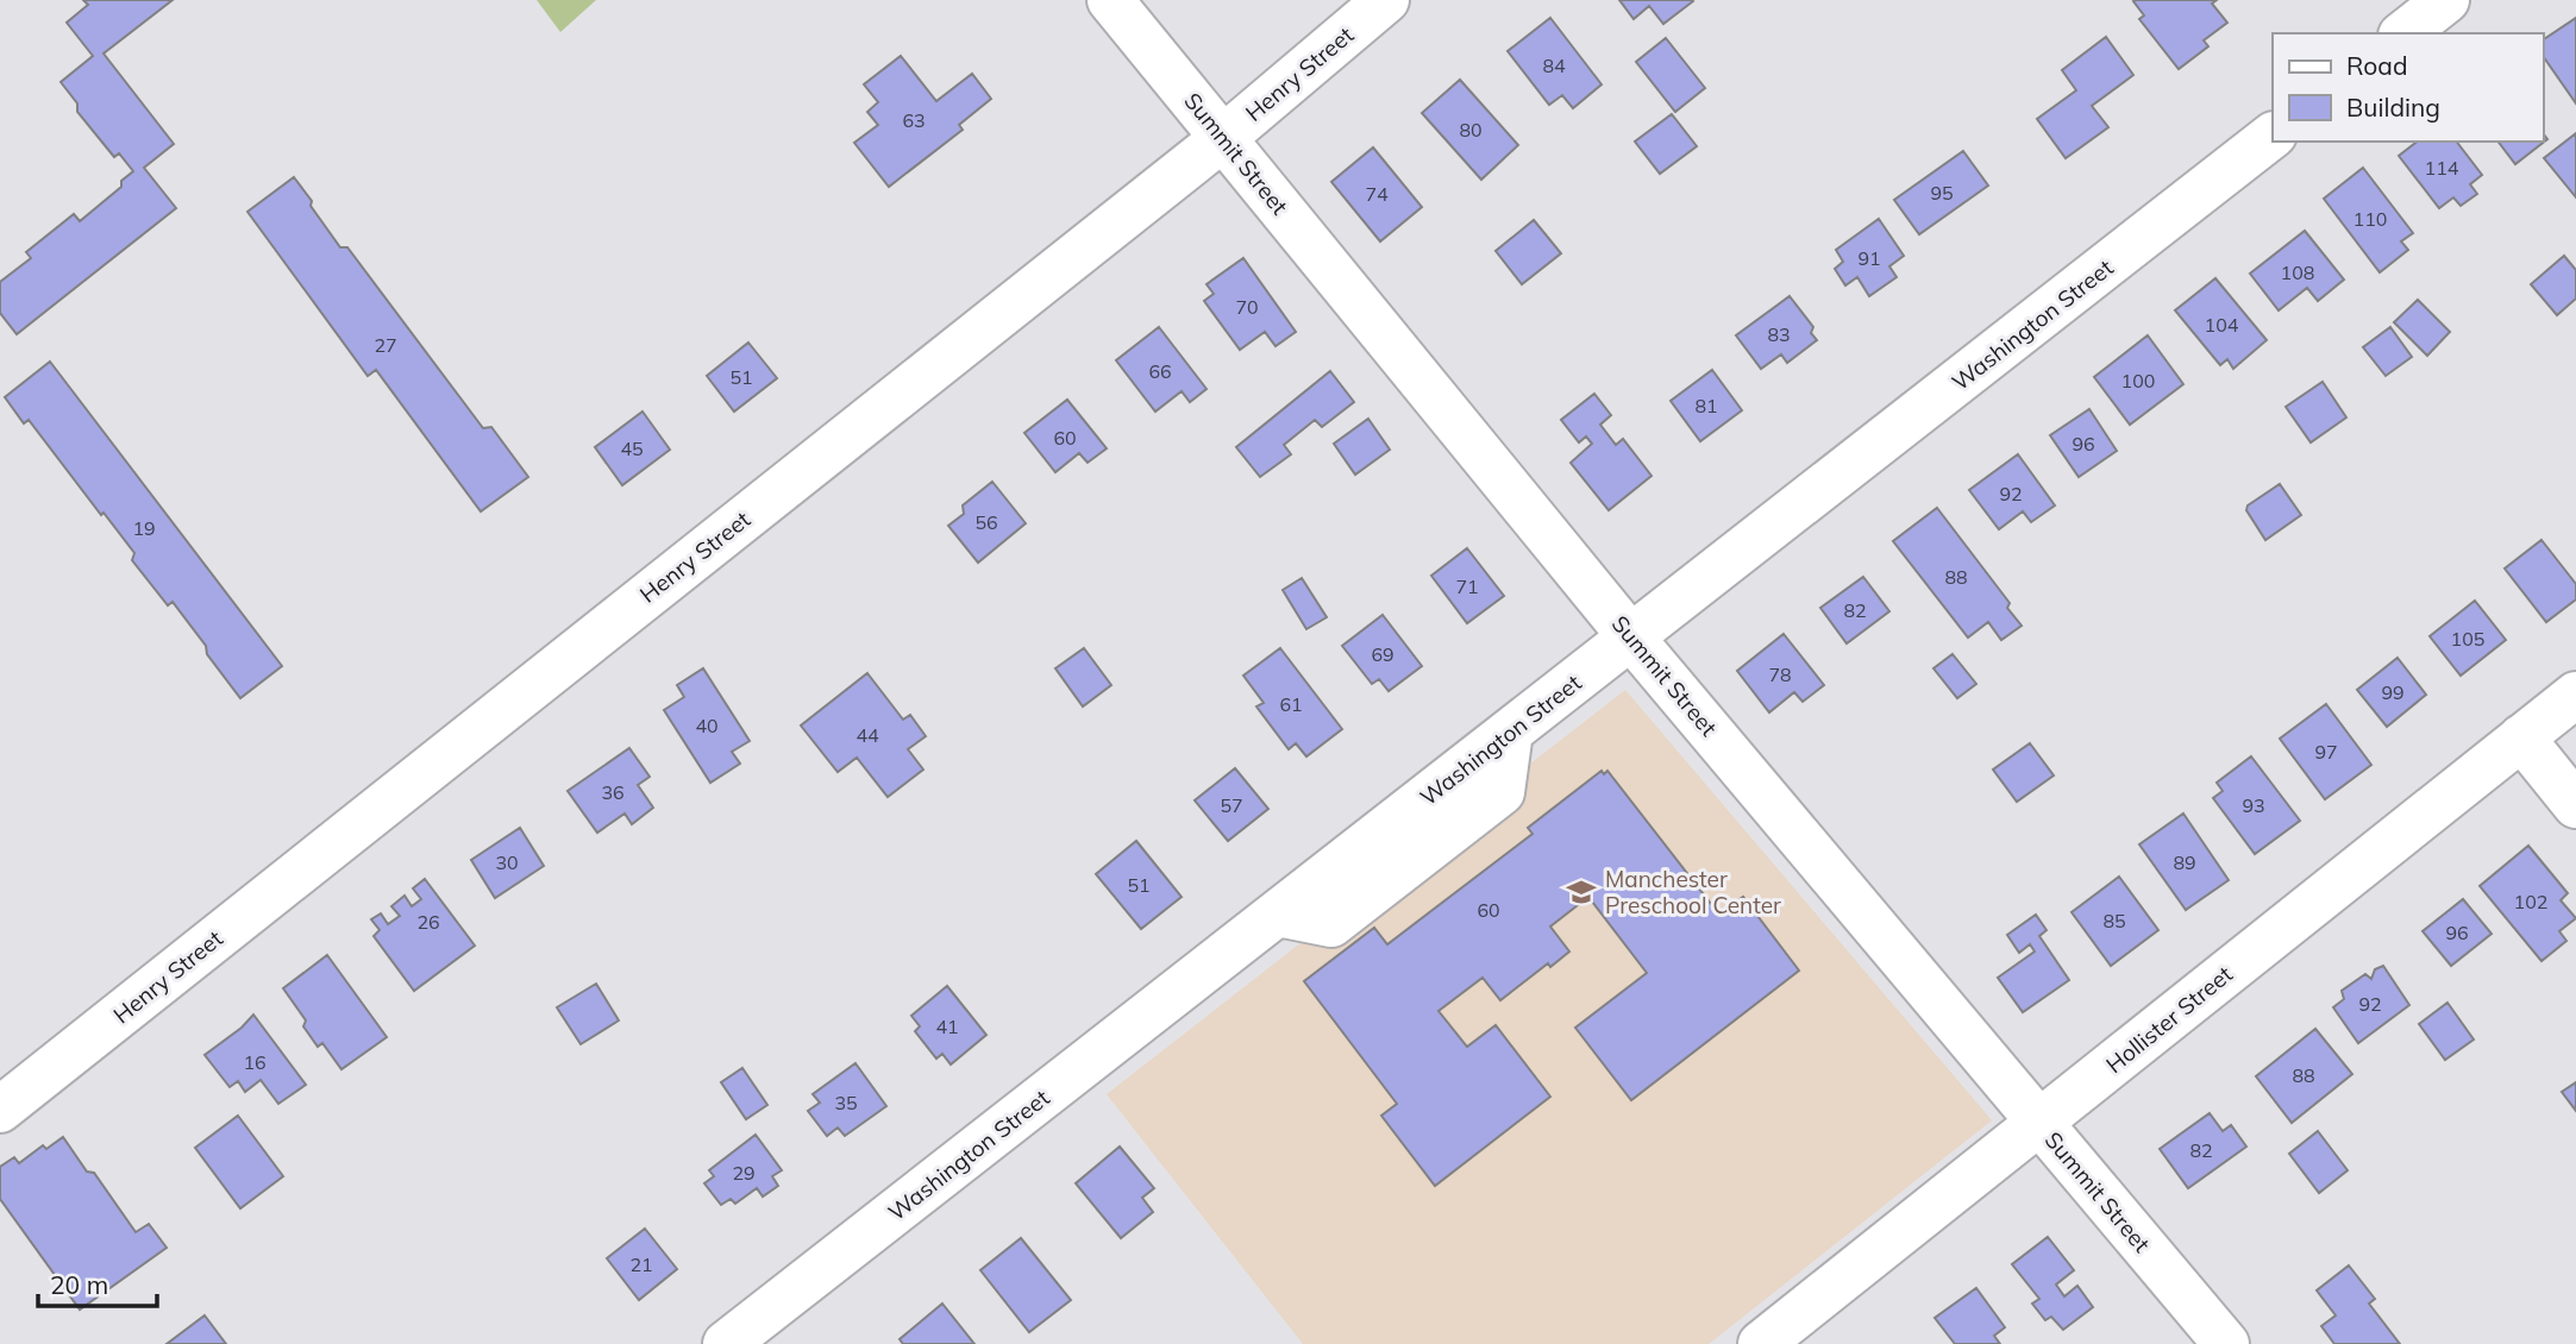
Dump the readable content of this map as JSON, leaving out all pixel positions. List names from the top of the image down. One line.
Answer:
{"streets":{"street":["Henry Street","Summit Street","Washington Street","Hollister Street"]},"crossings":[["Henry Street","Summit Street"],["Summit Street","Washington Street"],["Summit Street","Hollister Street"]],"places":{"school or university":["Manchester Preschool Center"]},"house_numbers":["84","63","80","114","95","74","110","91","108","70","104","83","27","66","51","100","81","60","96","45","92","56","19","88","71","82","105","69","78","99","61","40","44","97","36","57","93","30","89","51","102","60","85","26","96","92","41","16","88","35","82","29","21"],"legend":["Road","Building"],"scale_bar":"20 m"}
